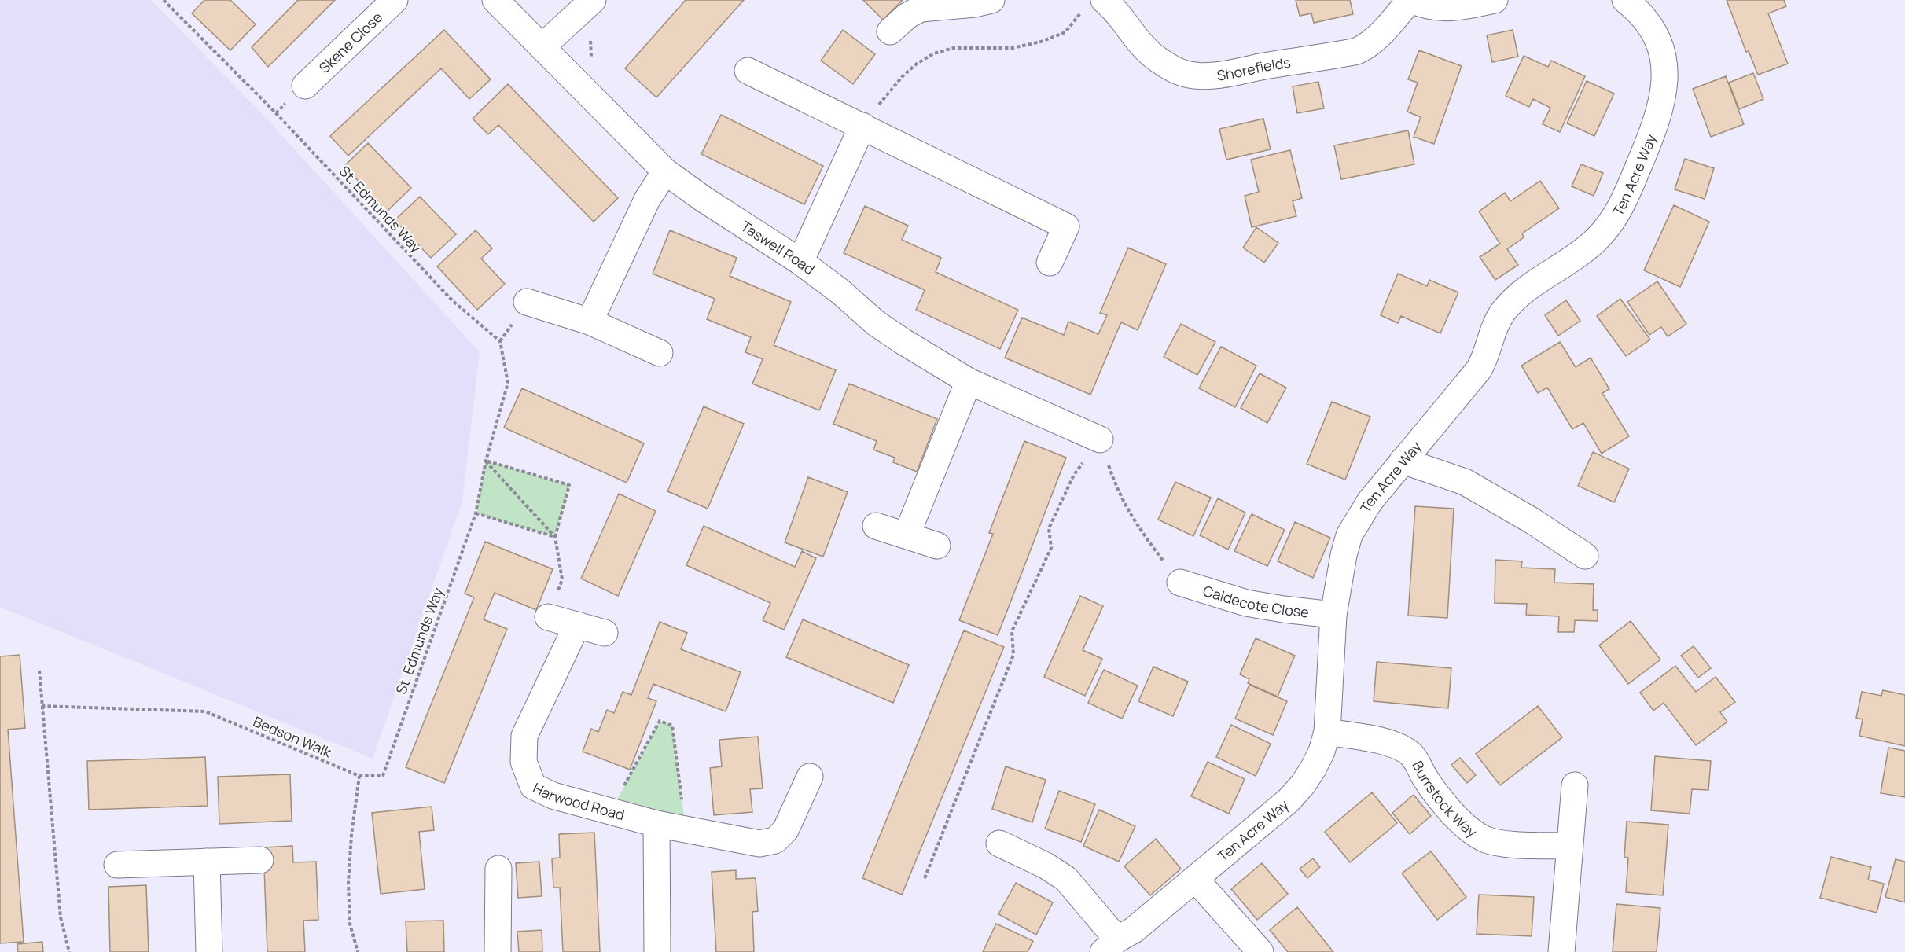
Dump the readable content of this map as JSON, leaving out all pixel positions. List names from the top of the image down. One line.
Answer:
{"streets":{"street":["Skene Close","Shorefields","Ten Acre Way","Taswell Road","Caldecote Close","Burrstock Way","Harwood Road"],"path":["St. Edmunds Way","Bedson Walk"]},"crossings":[["Ten Acre Way","Caldecote Close"],["Ten Acre Way","Burrstock Way"],["St. Edmunds Way","Bedson Walk"]]}
